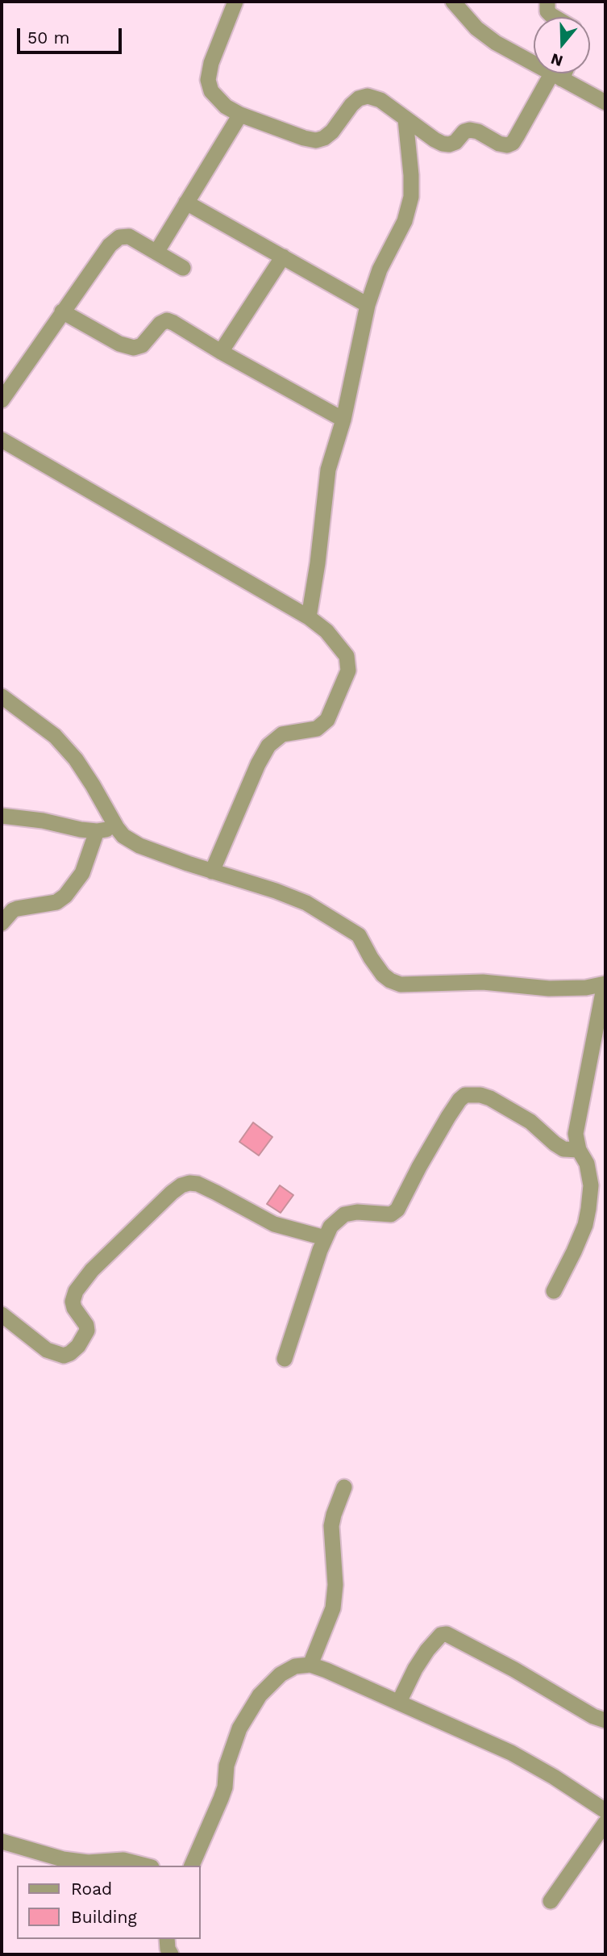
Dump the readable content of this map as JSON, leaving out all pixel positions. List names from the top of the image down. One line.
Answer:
{"legend":["Road","Building"],"scale_bar":"50 m","north":"bottom"}
